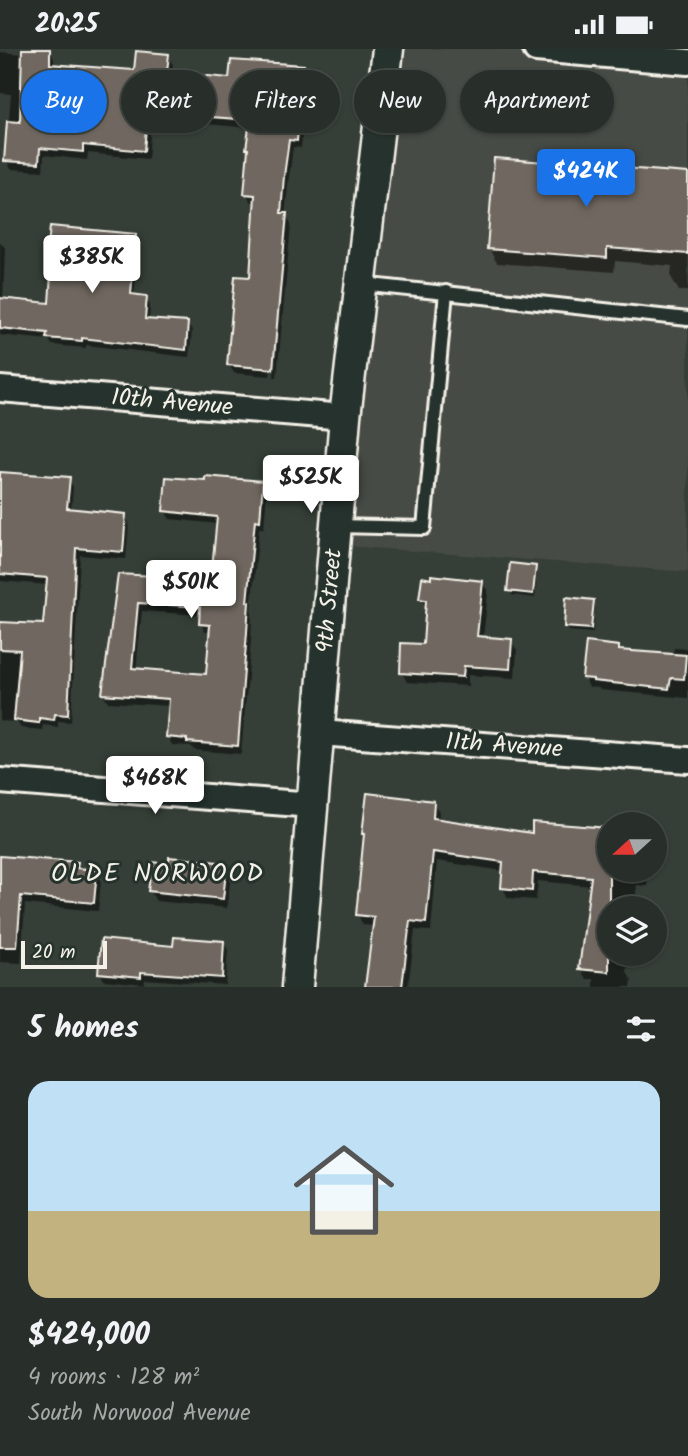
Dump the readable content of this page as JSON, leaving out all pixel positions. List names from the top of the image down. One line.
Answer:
{"streets":{"street":["10th Avenue","9th Street","11th Avenue"]},"crossings":[["10th Avenue","9th Street"],["9th Street","11th Avenue"]],"districts":["OLDE NORWOOD"],"scale_bar":"20 m","north":"left","page":{"status":"20:25","chip":["Buy","Rent","Filters","New","Apartment"],"price":["$424K","$385K","$525K","$501K","$468K"],"scale":"20 m","heading":"5 homes","list":[{"name":"$424,000","note":"4 rooms · 128 m² · South Norwood Avenue"}]}}
